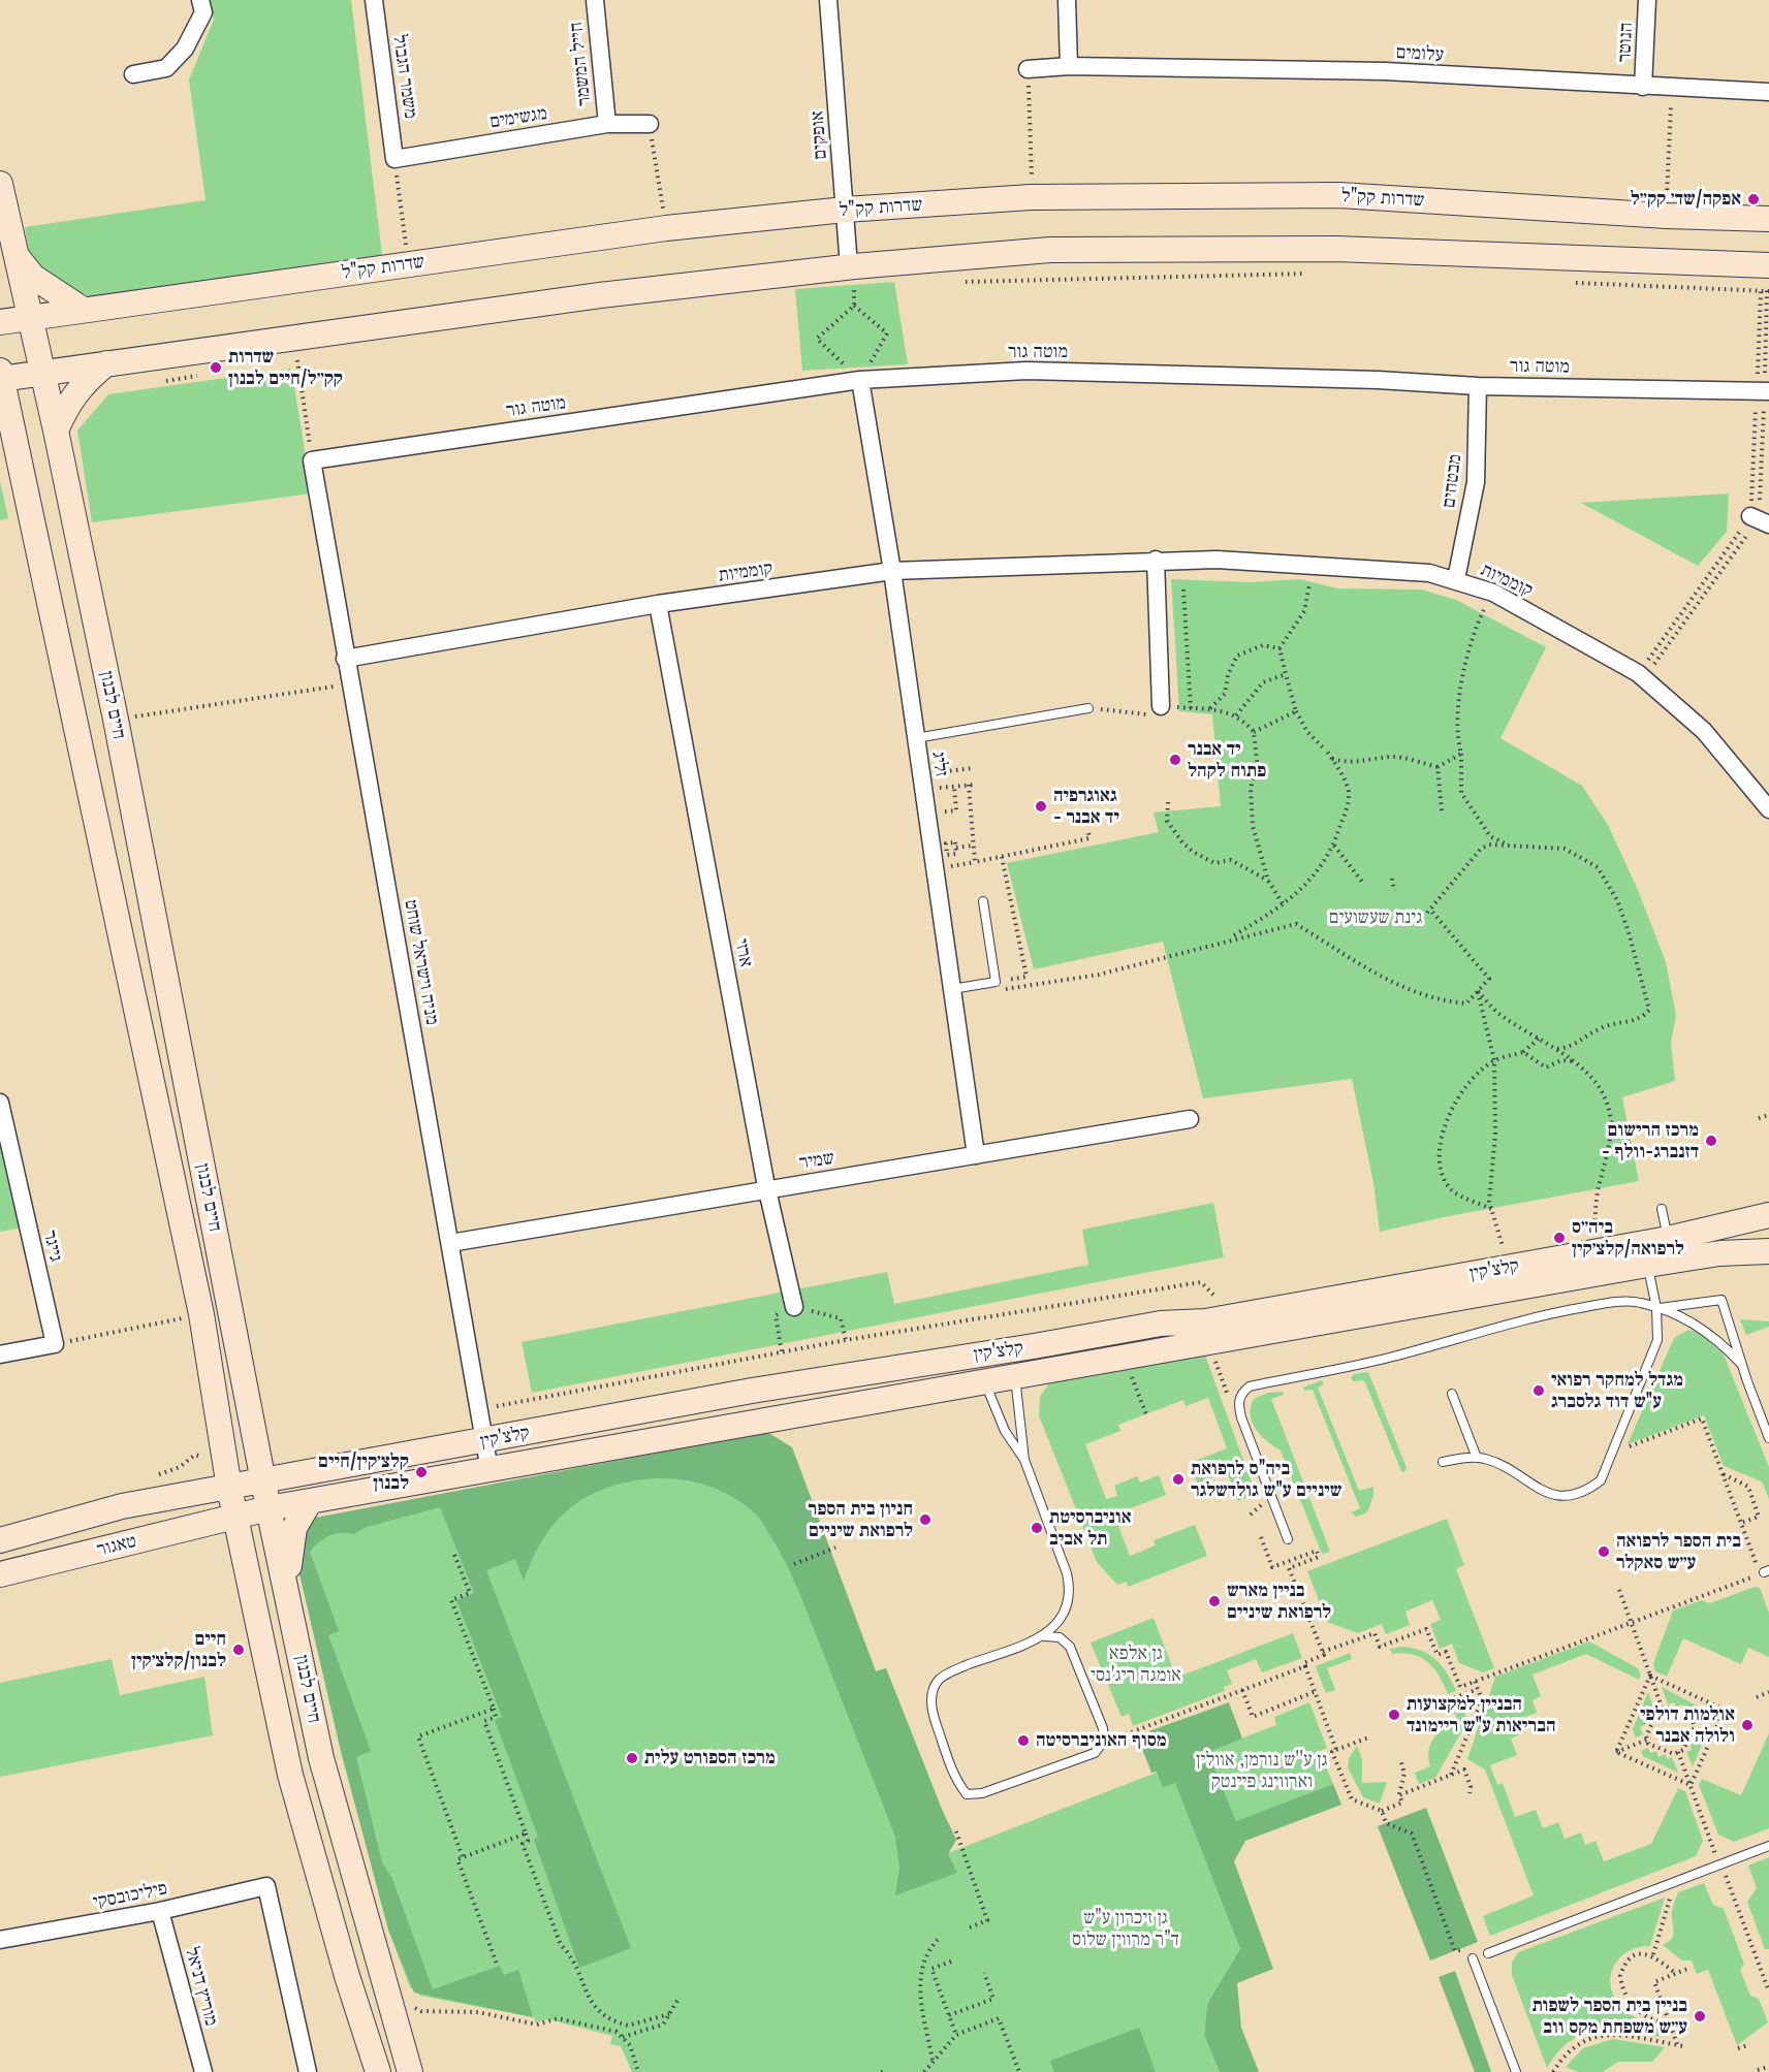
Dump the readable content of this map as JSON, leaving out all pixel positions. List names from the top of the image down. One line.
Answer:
{"streets":{"main road":["שדרות קק\"ל","חיים לבנון","קלצ'קין","טאגור"],"street":["הנוטר","עלומים","חייל המשמר","משמר הגבול","מגשימים","אופקים","מוטה גור","מבטחים","קוממיות","זליג","ארזי","מניה וישראל שוחט","שמיר","גייגר","פיליכובסקי","מוריץ דניאל"]},"crossings":[["הנוטר","עלומים"],["חייל המשמר","מגשימים"],["משמר הגבול","מגשימים"],["אופקים","שדרות קק\"ל"],["שדרות קק\"ל","חיים לבנון"],["מוטה גור","מבטחים"],["מוטה גור","זליג"],["מוטה גור","מניה וישראל שוחט"],["מבטחים","קוממיות"],["קוממיות","זליג"],["קוממיות","ארזי"],["קוממיות","מניה וישראל שוחט"],["חיים לבנון","קלצ'קין"],["חיים לבנון","טאגור"],["זליג","שמיר"],["ארזי","שמיר"],["מניה וישראל שוחט","שמיר"],["מניה וישראל שוחט","קלצ'קין"],["קלצ'קין","טאגור"],["פיליכובסקי","מוריץ דניאל"]],"parks":["גינת שעשועים","גן אלפא אומגה ריג'נסי","גן ע''ש נורמן, אוולין וארווינג פיינטק","גן זיכרון ע\"ש ד\"ר מרווין שלוס"],"places":["אפקה/שד׳ קק״ל","שדרות קק״ל/חיים לבנון","יד אבנר פתוח לקהל","גאוגרפיה - יד אבנר","מרכז הרישום - דזנברג-וולף","ביה״ס לרפואה/קלצ׳קין","מגדל למחקר רפואי ע\"ש דוד גלסברג","קלצ׳קין/חיים לבנון","ביה\"ס לרפואת שיניים ע\"ש גולדשלגר","חניון בית הספר לרפואת שיניים","אוניברסיטת תל אביב","בית הספר לרפואה ע״ש סאקלר","בניין מארש לרפואת שיניים","חיים לבנון/קלצ׳קין","הבניין למקצועות הבריאות ע\"ש ריימונד","אולמות דולפי ולולה אבנר","מסוף האוניברסיטה","מרכז הספורט עלית","בניין בית הספר לשפות ע״ש משפחת מקס ווב"]}
